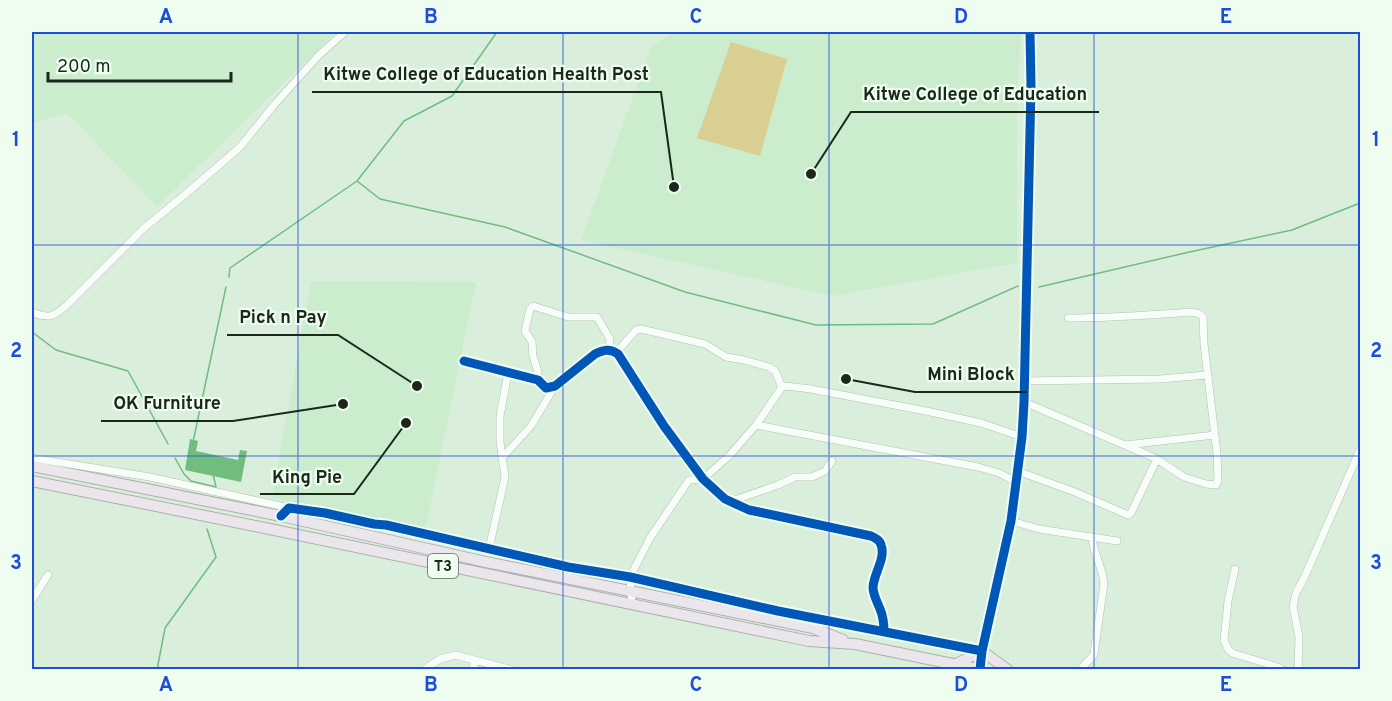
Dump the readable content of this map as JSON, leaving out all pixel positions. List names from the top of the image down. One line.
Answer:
{"streets":{"highway":["T3"]},"places":["Kitwe College of Education","Kitwe College of Education Health Post","Mini Block","Pick n Pay","OK Furniture","King Pie"],"scale_bar":"200 m","grid":{"columns":["A","B","C","D","E"],"rows":["1","2","3"]}}
